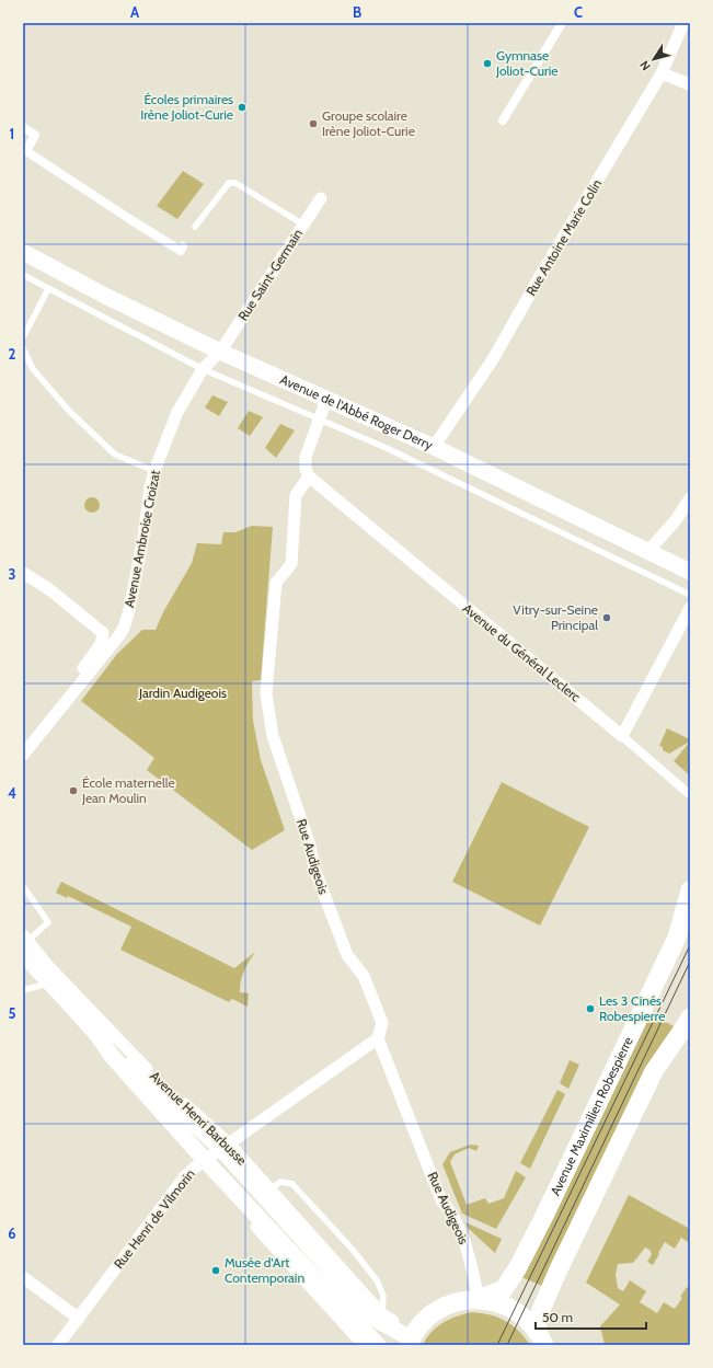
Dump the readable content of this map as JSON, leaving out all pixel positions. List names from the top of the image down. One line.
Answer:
{"streets":{"main road":["Avenue de l'Abbé Roger Derry","Avenue Maximilien Robespierre","Avenue Henri Barbusse"],"street":["Rue Antoine Marie Colin","Rue Saint-Germain","Avenue Ambroise Croizat","Avenue du Général Leclerc","Rue Audigeois","Rue Henri de Vilmorin"]},"crossings":[["Rue Antoine Marie Colin","Avenue de l'Abbé Roger Derry"],["Rue Saint-Germain","Avenue de l'Abbé Roger Derry"],["Rue Saint-Germain","Avenue Ambroise Croizat"],["Avenue de l'Abbé Roger Derry","Avenue Ambroise Croizat"],["Avenue du Général Leclerc","Rue Audigeois"],["Rue Audigeois","Avenue Maximilien Robespierre"],["Rue Audigeois","Rue Henri de Vilmorin"],["Avenue Henri Barbusse","Rue Henri de Vilmorin"]],"parks":["Jardin Audigeois"],"places":["Gymnase Joliot-Curie","Écoles primaires Irène Joliot-Curie","Groupe scolaire Irène Joliot-Curie","Vitry-sur-Seine Principal","École maternelle Jean Moulin","Les 3 Cinés Robespierre","Musée d'Art Contemporain"],"scale_bar":"50 m","north":"bottom left","grid":{"columns":["A","B","C"],"rows":["1","2","3","4","5","6"]}}
